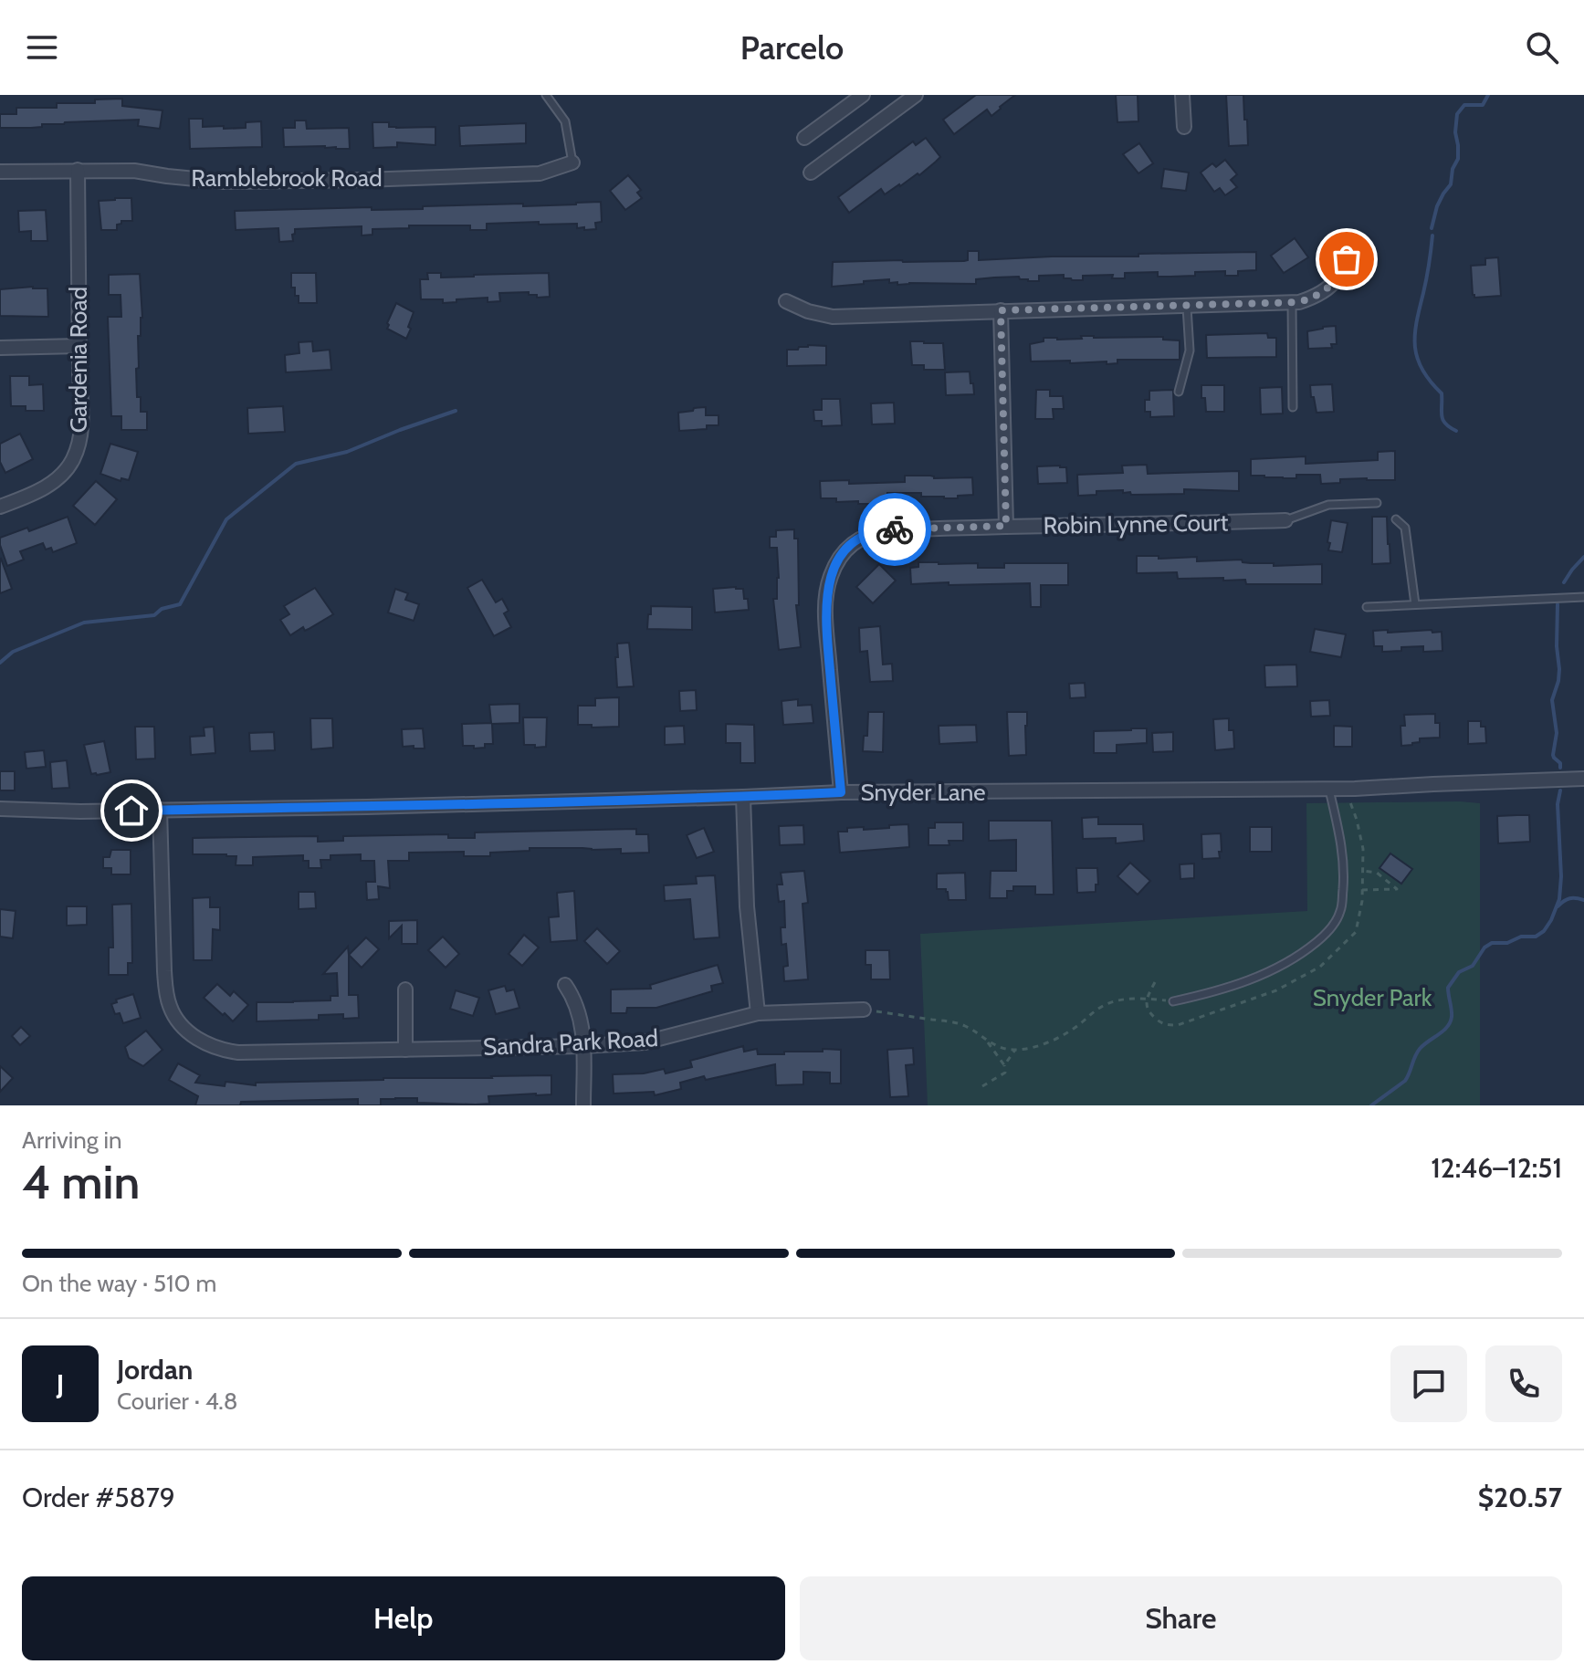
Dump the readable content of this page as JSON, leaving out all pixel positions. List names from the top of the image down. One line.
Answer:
{"streets":{"street":["Ramblebrook Road","Gardenia Road","Robin Lynne Court","Snyder Lane","Sandra Park Road"]},"crossings":[["Ramblebrook Road","Gardenia Road"],["Robin Lynne Court","Snyder Lane"],["Snyder Lane","Sandra Park Road"]],"parks":["Snyder Park"],"page":{"header":"Parcelo","heading":["4 min","Arriving in","12:46–12:51"],"panel":["Jordan","Courier · 4.8","Order #5879","$20.57"],"bar":"On the way · 510 m","round":"J","buttons":["Help","Share"]}}
